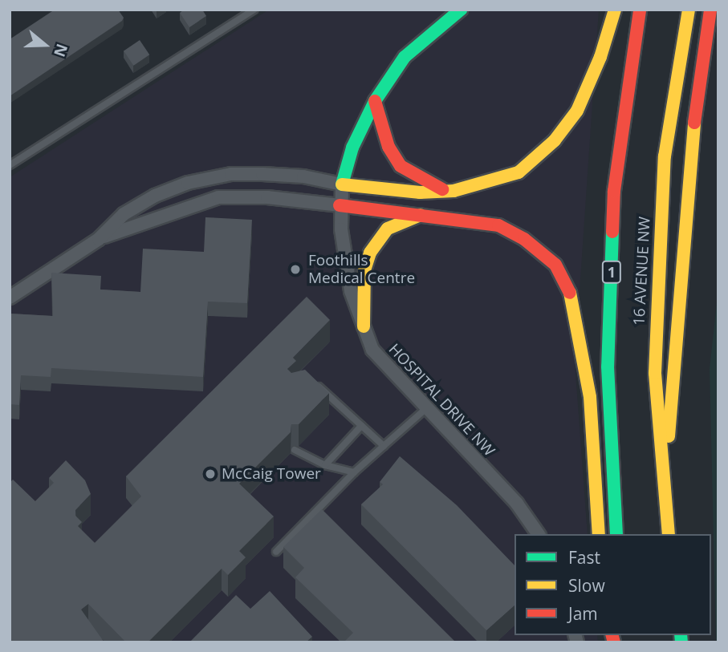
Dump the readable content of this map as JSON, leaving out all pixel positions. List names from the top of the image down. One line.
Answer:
{"streets":{"main road":["16 AVENUE NW","1"],"street":["HOSPITAL DRIVE NW"]},"places":["Foothills Medical Centre","McCaig Tower"],"legend":["Fast","Slow","Jam"],"north":"right"}
